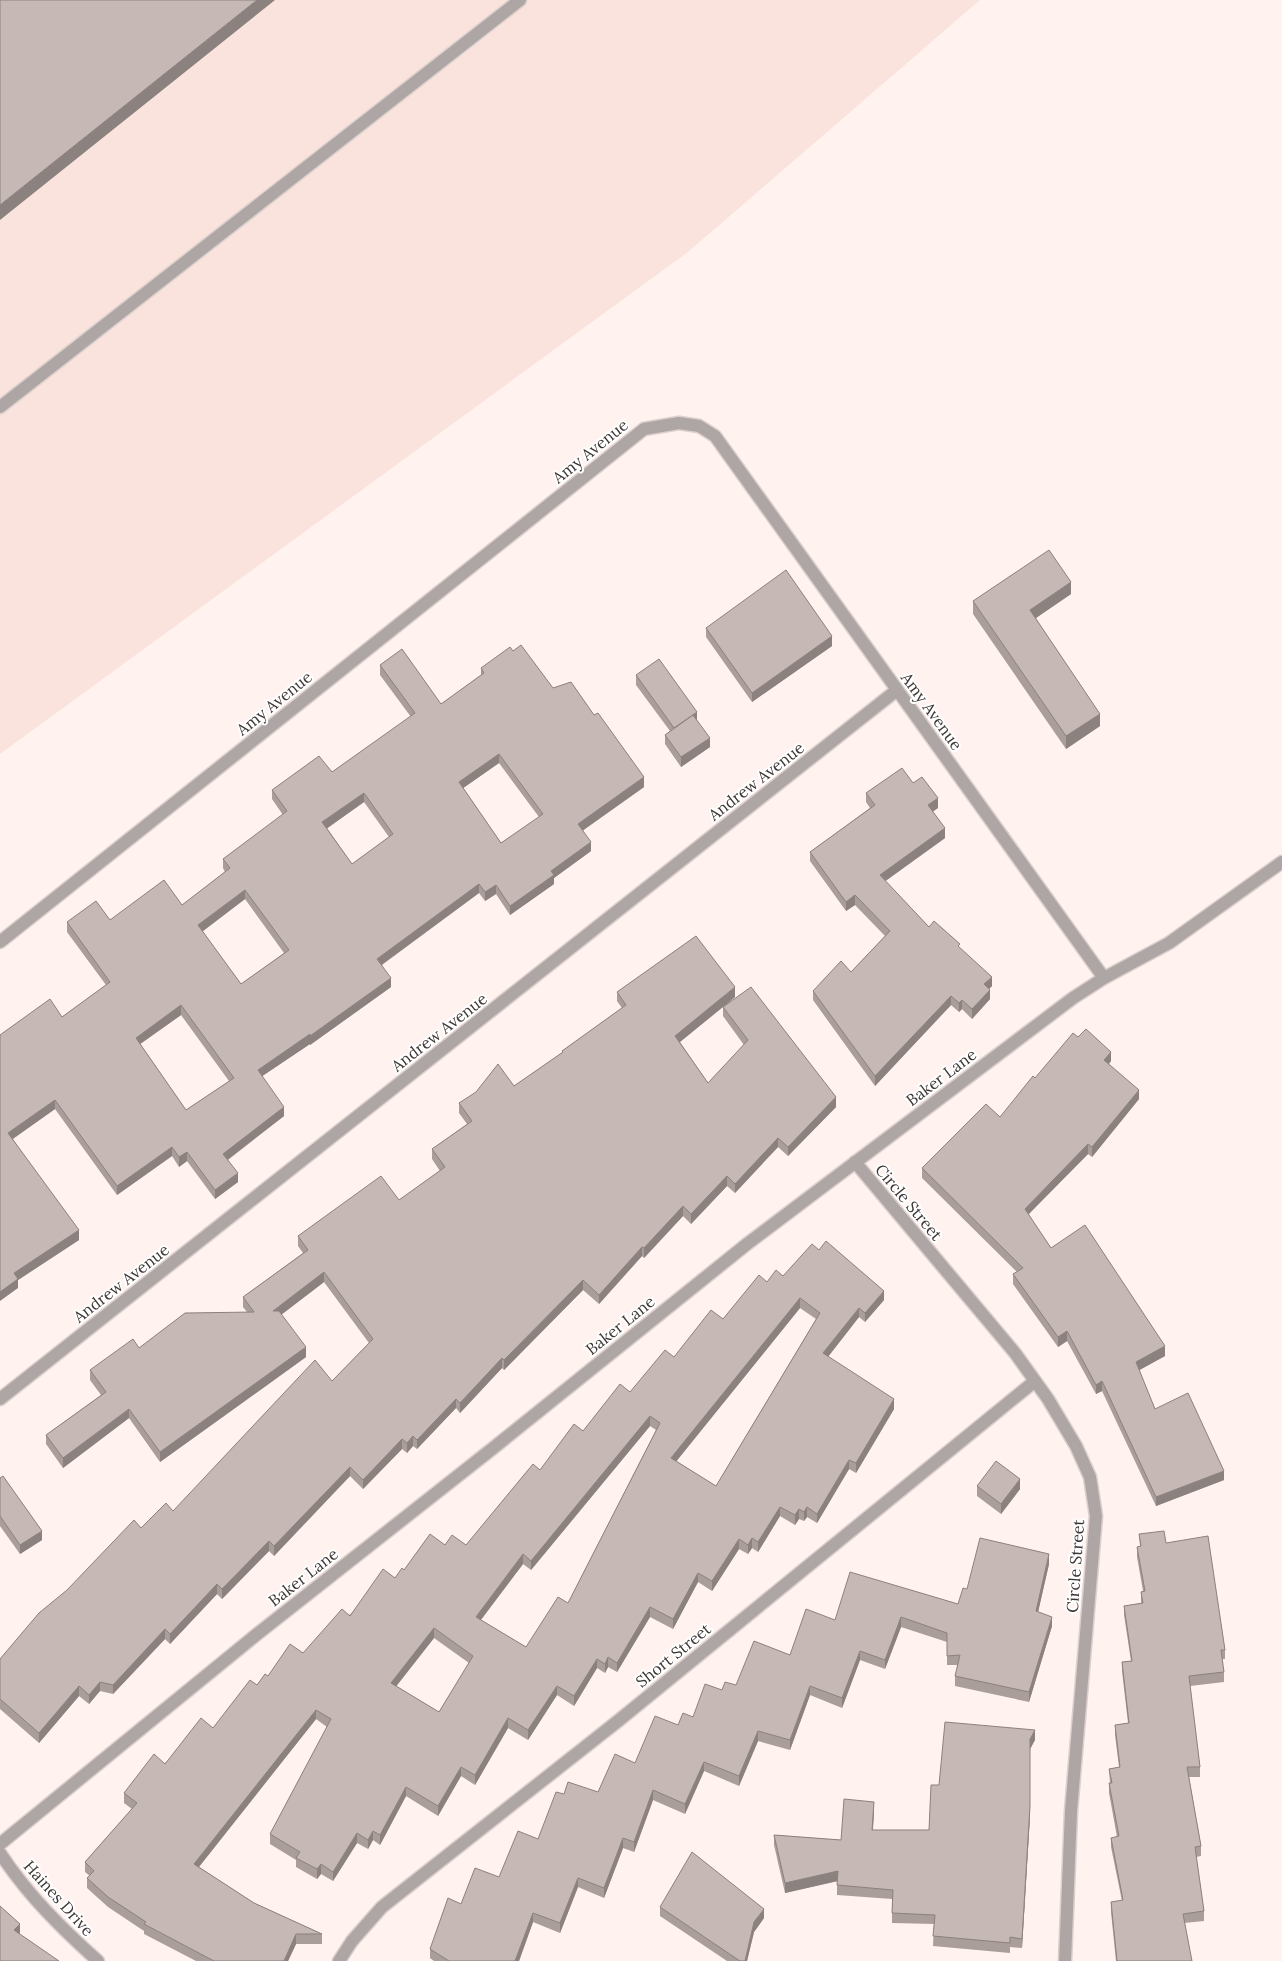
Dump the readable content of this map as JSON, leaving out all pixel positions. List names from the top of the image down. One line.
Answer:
{"streets":{"street":["Amy Avenue","Andrew Avenue","Baker Lane","Circle Street","Short Street","Haines Drive"]},"crossings":[["Amy Avenue","Andrew Avenue"],["Amy Avenue","Baker Lane"],["Baker Lane","Circle Street"],["Circle Street","Short Street"]]}
